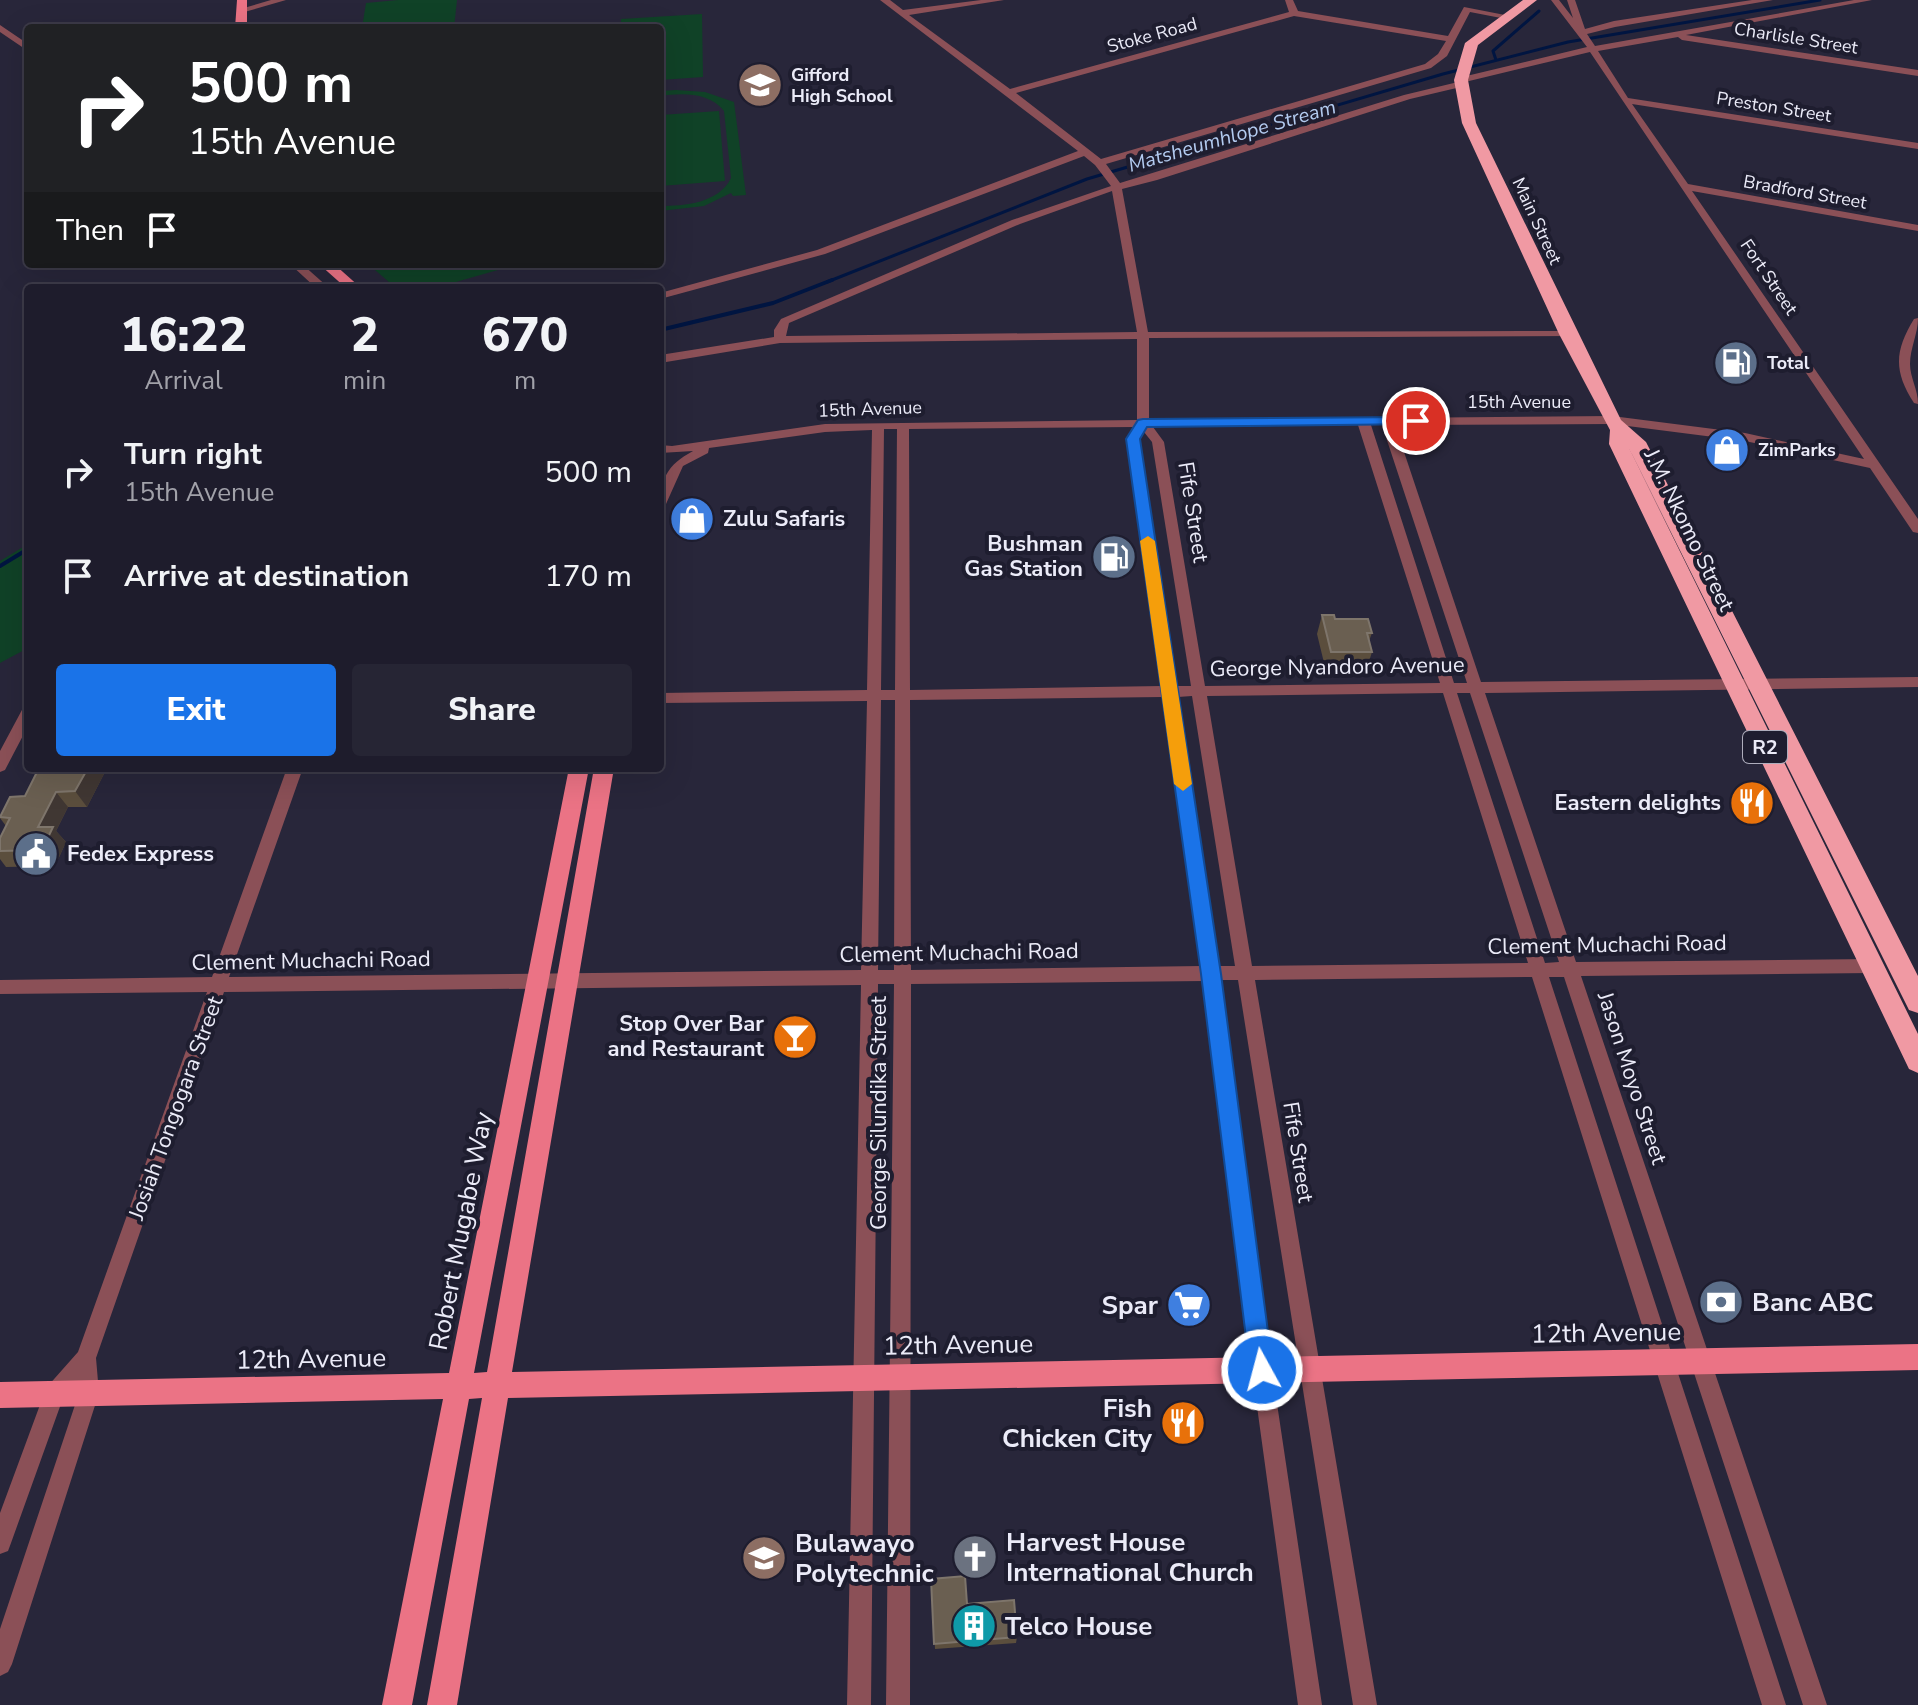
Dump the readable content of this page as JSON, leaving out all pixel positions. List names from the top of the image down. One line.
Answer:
{"streets":{"highway":["Main Street","J.M. Nkomo Street","R2"],"main road":["Clement Muchachi Road","Robert Mugabe Way","12th Avenue"],"street":["Stoke Road","Charlisle Street","Preston Street","Bradford Street","Fort Street","15th Avenue","Fife Street","George Nyandoro Avenue","Jason Moyo Street","Josiah Tongogara Street","George Silundika Street"]},"crossings":[["Preston Street","Fort Street"],["Bradford Street","Fort Street"],["Main Street","15th Avenue"],["Main Street","J.M. Nkomo Street"],["Fort Street","15th Avenue"],["15th Avenue","Fife Street"],["15th Avenue","J.M. Nkomo Street"],["15th Avenue","Jason Moyo Street"],["15th Avenue","George Silundika Street"],["Fife Street","George Nyandoro Avenue"],["Fife Street","Clement Muchachi Road"],["Fife Street","12th Avenue"],["J.M. Nkomo Street","George Nyandoro Avenue"],["J.M. Nkomo Street","Clement Muchachi Road"],["George Nyandoro Avenue","Jason Moyo Street"],["George Nyandoro Avenue","George Silundika Street"],["Clement Muchachi Road","Jason Moyo Street"],["Clement Muchachi Road","Josiah Tongogara Street"],["Clement Muchachi Road","George Silundika Street"],["Clement Muchachi Road","Robert Mugabe Way"],["Jason Moyo Street","12th Avenue"],["Josiah Tongogara Street","12th Avenue"],["George Silundika Street","12th Avenue"],["Robert Mugabe Way","12th Avenue"]],"water":["Matsheumhlope Stream"],"places":{"school or university":["Gifford High School","Bulawayo Polytechnic"],"fuel station":["Total","Bushman Gas Station"],"shop":["ZimParks","Zulu Safaris"],"restaurant":["Eastern delights","Fish Chicken City"],"public building":["Fedex Express"],"bar":["Stop Over Bar and Restaurant"],"bank":["Banc ABC"],"supermarket":["Spar"],"church":["Harvest House International Church"],"building":["Telco House"]},"page":{"turn":["500 m","15th Avenue"],"then":"Then","eta":["16:22","Arrival","2","min","670","m"],"list":[{"name":"Turn right","note":"15th Avenue","value":"500 m"},{"name":"Arrive at destination","value":"170 m"}],"buttons":["Exit","Share"]}}
